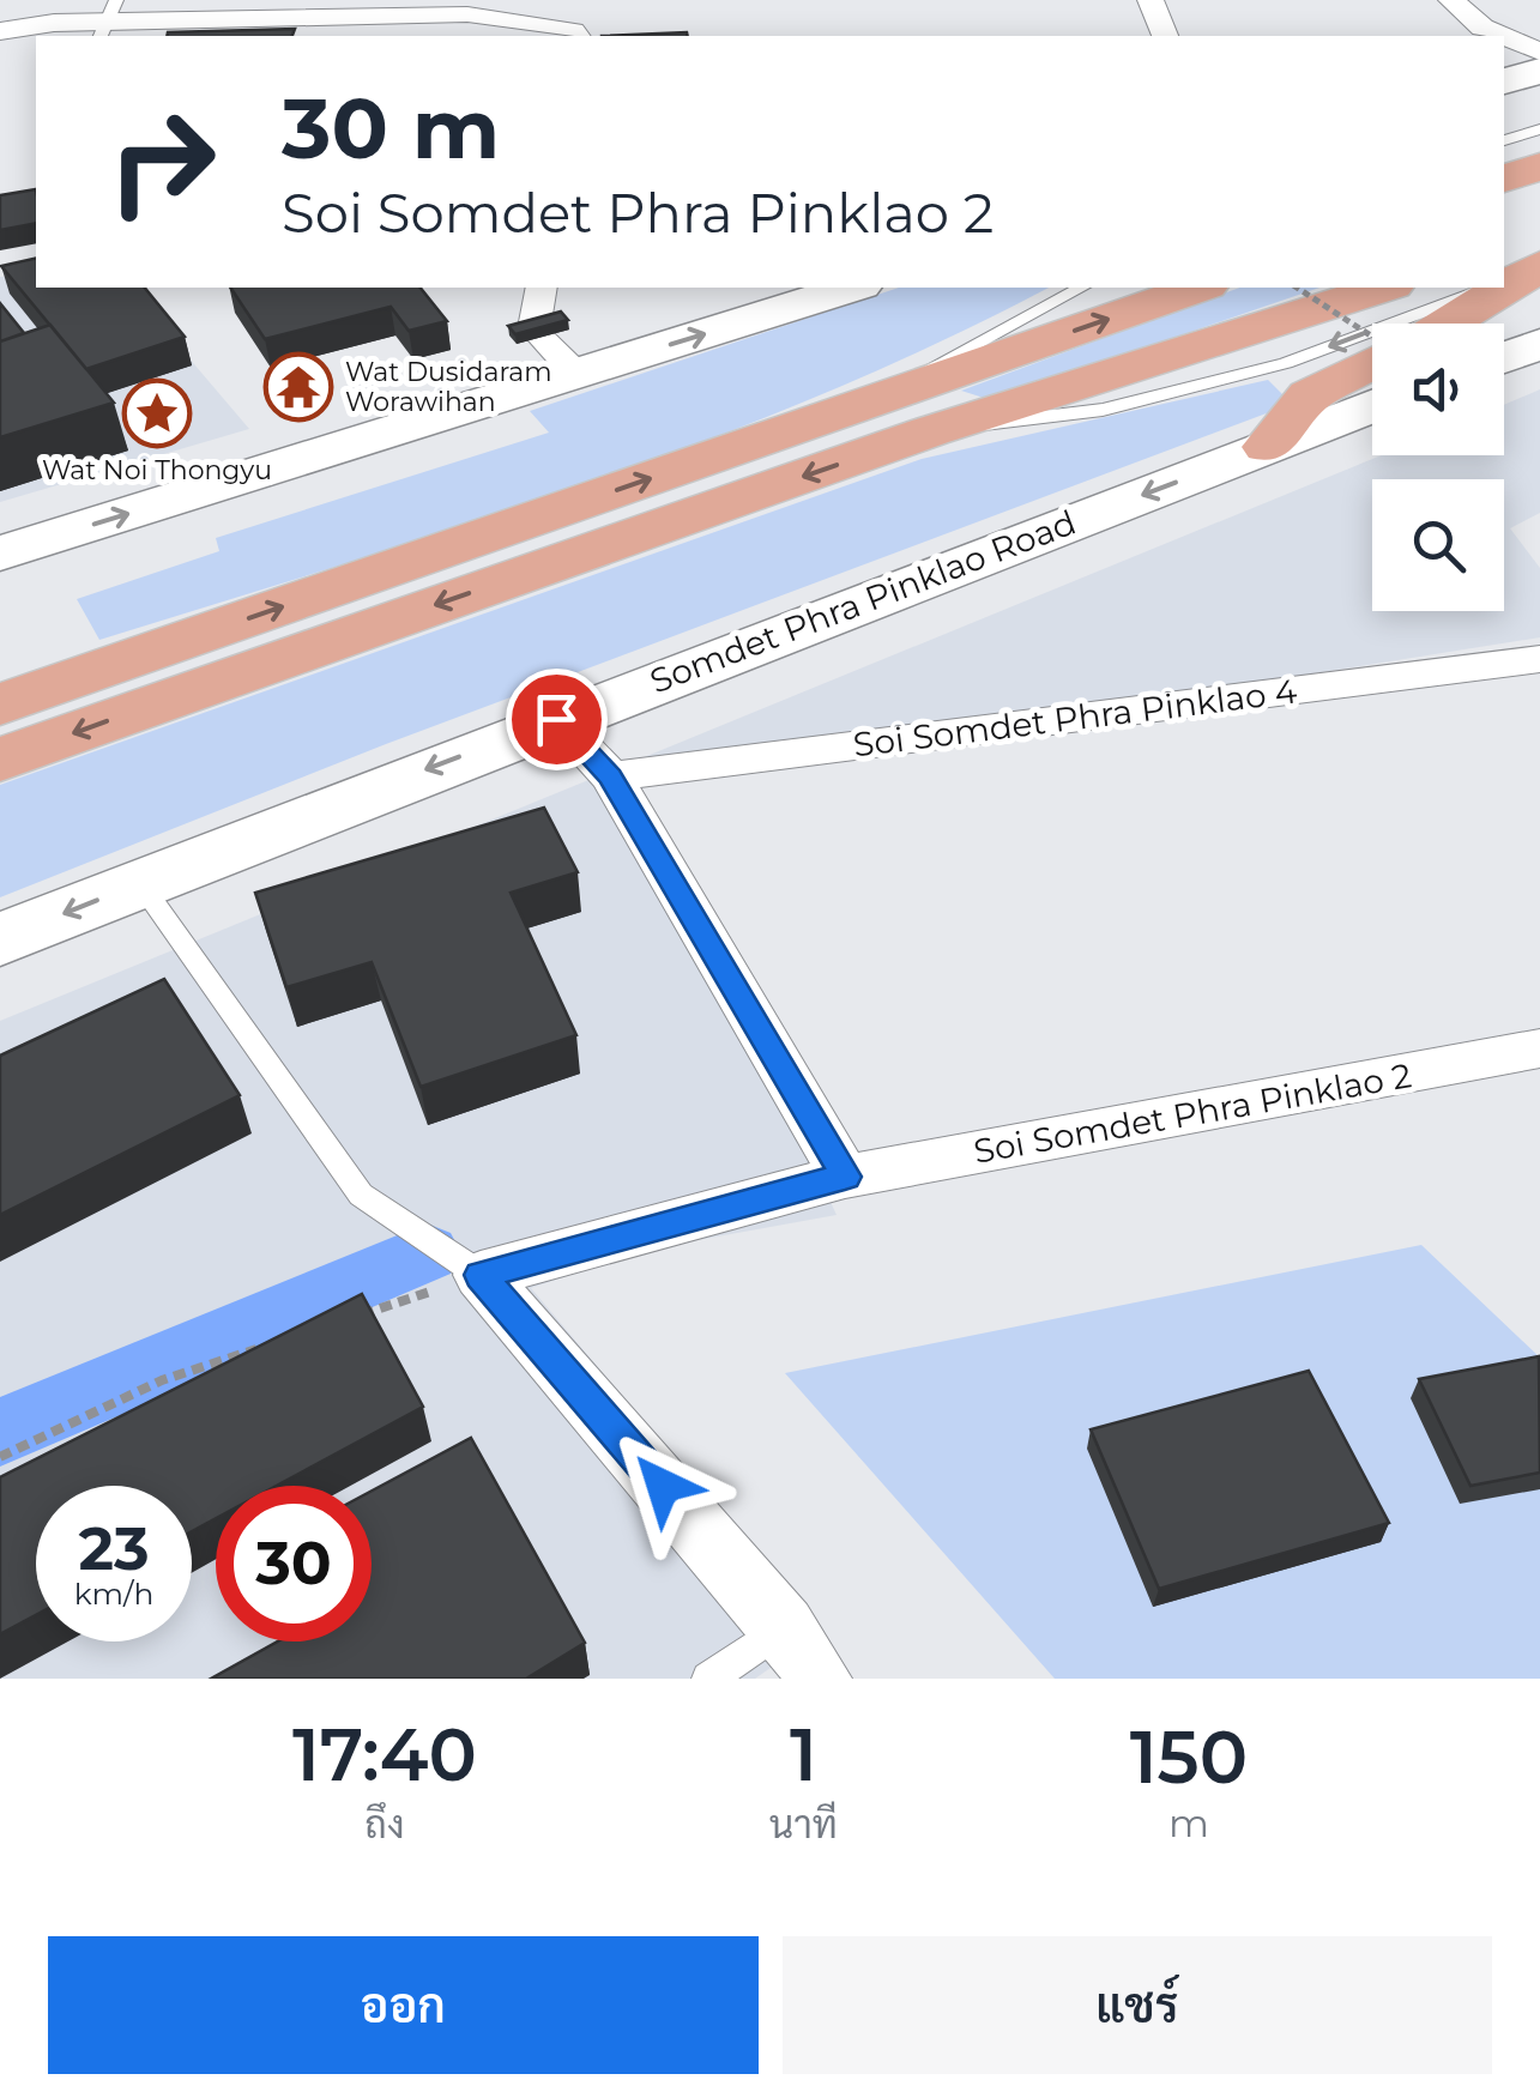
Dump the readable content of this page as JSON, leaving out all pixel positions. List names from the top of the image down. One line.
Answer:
{"streets":{"main road":["Somdet Phra Pinklao Road"],"street":["Soi Somdet Phra Pinklao 4","Soi Somdet Phra Pinklao 2"]},"places":{"temple":["Wat Dusidaram Worawihan"],"place":["Wat Noi Thongyu"]},"page":{"turn":["30 m","Soi Somdet Phra Pinklao 2"],"speed":"23 km/h","limit":"30","eta":["17:40","ถึง","1","นาที","150","m"],"buttons":["ออก","แชร์"]}}
